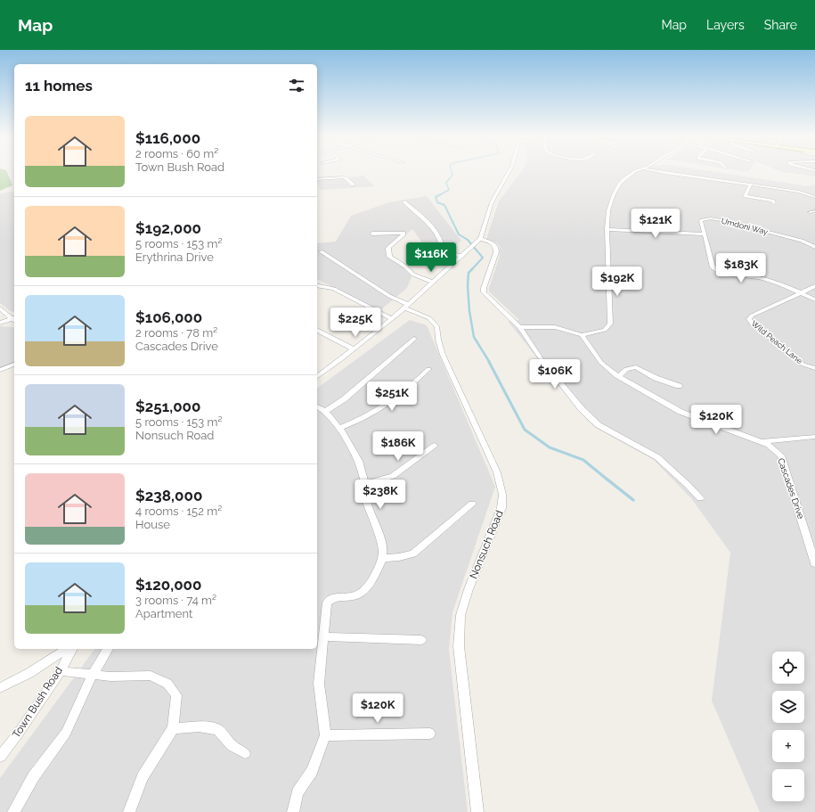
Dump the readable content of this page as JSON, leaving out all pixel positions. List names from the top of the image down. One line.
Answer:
{"streets":{"street":["Umdoni Way","Wild Peach Lane","Cascades Drive","Nonsuch Road","Town Bush Road"]},"crossings":[["Umdoni Way","Wild Peach Lane"]],"page":{"header":"Map","nav":["Map","Layers","Share"],"heading":"11 homes","list":[{"name":"$116,000","note":"2 rooms · 60 m² · Town Bush Road"},{"name":"$192,000","note":"5 rooms · 153 m² · Erythrina Drive"},{"name":"$106,000","note":"2 rooms · 78 m² · Cascades Drive"},{"name":"$251,000","note":"5 rooms · 153 m² · Nonsuch Road"},{"name":"$238,000","note":"4 rooms · 152 m² · House"},{"name":"$120,000","note":"3 rooms · 74 m² · Apartment"}],"price":["$121K","$116K","$183K","$192K","$225K","$106K","$251K","$120K","$186K","$238K","$120K"],"map_buttons":["+","−"]}}
